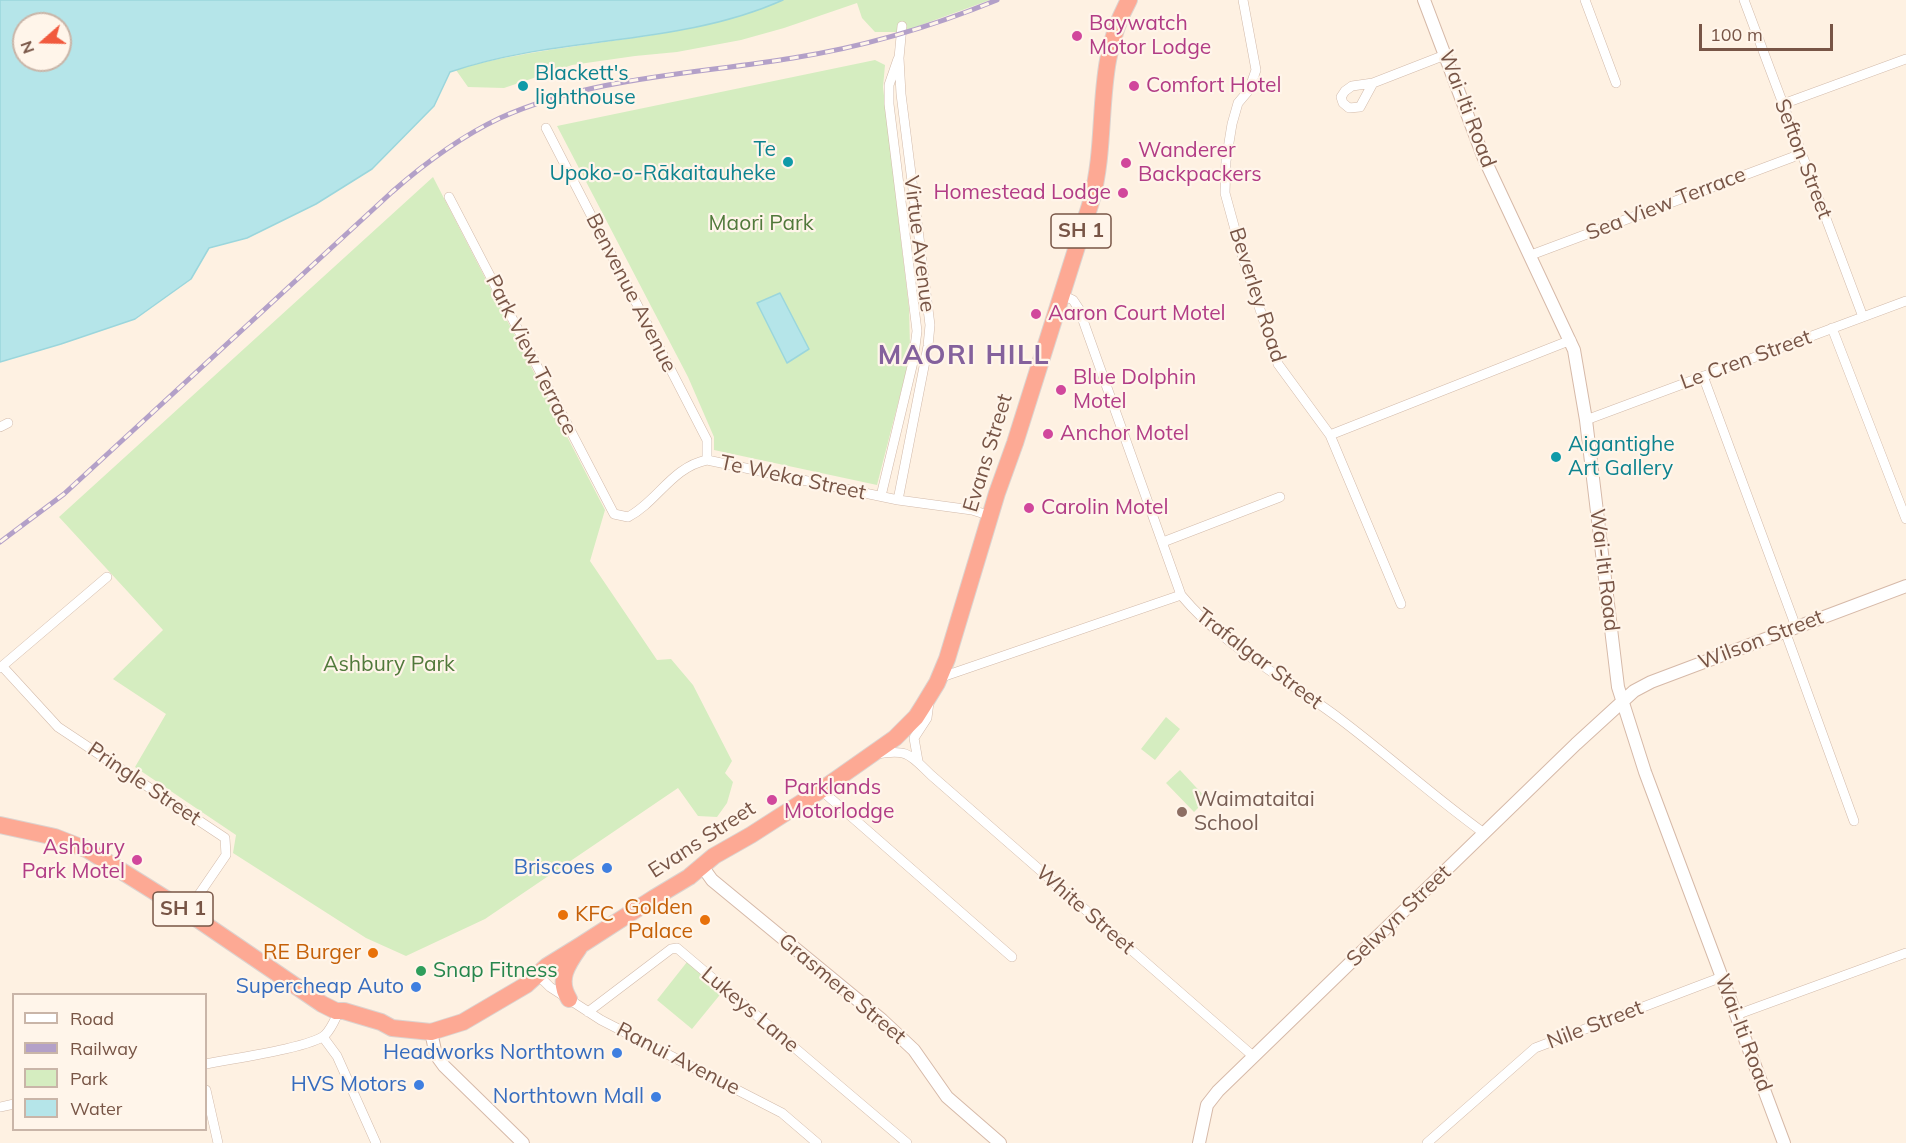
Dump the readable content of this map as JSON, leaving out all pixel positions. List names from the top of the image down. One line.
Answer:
{"streets":{"highway":["SH 1","Evans Street"],"street":["Wai-Iti Road","Sefton Street","Sea View Terrace","Virtue Avenue","Benvenue Avenue","Beverley Road","Park View Terrace","Le Cren Street","Te Weka Street","Wilson Street","Trafalgar Street","Pringle Street","White Street","Selwyn Street","Grasmere Street","Lukeys Lane","Nile Street","Ranui Avenue"]},"crossings":[["Wai-Iti Road","Sea View Terrace"],["Wai-Iti Road","Le Cren Street"],["Wai-Iti Road","Wilson Street"],["Wai-Iti Road","Selwyn Street"],["Wai-Iti Road","Nile Street"],["Sefton Street","Sea View Terrace"],["Sefton Street","Le Cren Street"],["Virtue Avenue","Te Weka Street"],["Benvenue Avenue","Te Weka Street"],["Park View Terrace","Te Weka Street"],["Evans Street","Te Weka Street"],["Evans Street","Trafalgar Street"],["Evans Street","Pringle Street"],["Evans Street","White Street"],["Evans Street","Grasmere Street"],["Evans Street","Ranui Avenue"],["Wilson Street","Selwyn Street"],["Trafalgar Street","Selwyn Street"],["White Street","Selwyn Street"],["Lukeys Lane","Ranui Avenue"]],"districts":["MAORI HILL"],"parks":["Maori Park","Ashbury Park"],"places":["Baywatch Motor Lodge","Blackett's lighthouse","Comfort Hotel","Te Upoko-o-Rākaitauheke","Wanderer Backpackers","Homestead Lodge","Aaron Court Motel","Blue Dolphin Motel","Anchor Motel","Aigantighe Art Gallery","Carolin Motel","Parklands Motorlodge","Waimataitai School","Ashbury Park Motel","Briscoes","KFC","Golden Palace","RE Burger","Snap Fitness","Supercheap Auto","Headworks Northtown","HVS Motors","Northtown Mall"],"legend":["Road","Railway","Park","Water"],"scale_bar":"100 m","north":"left"}
